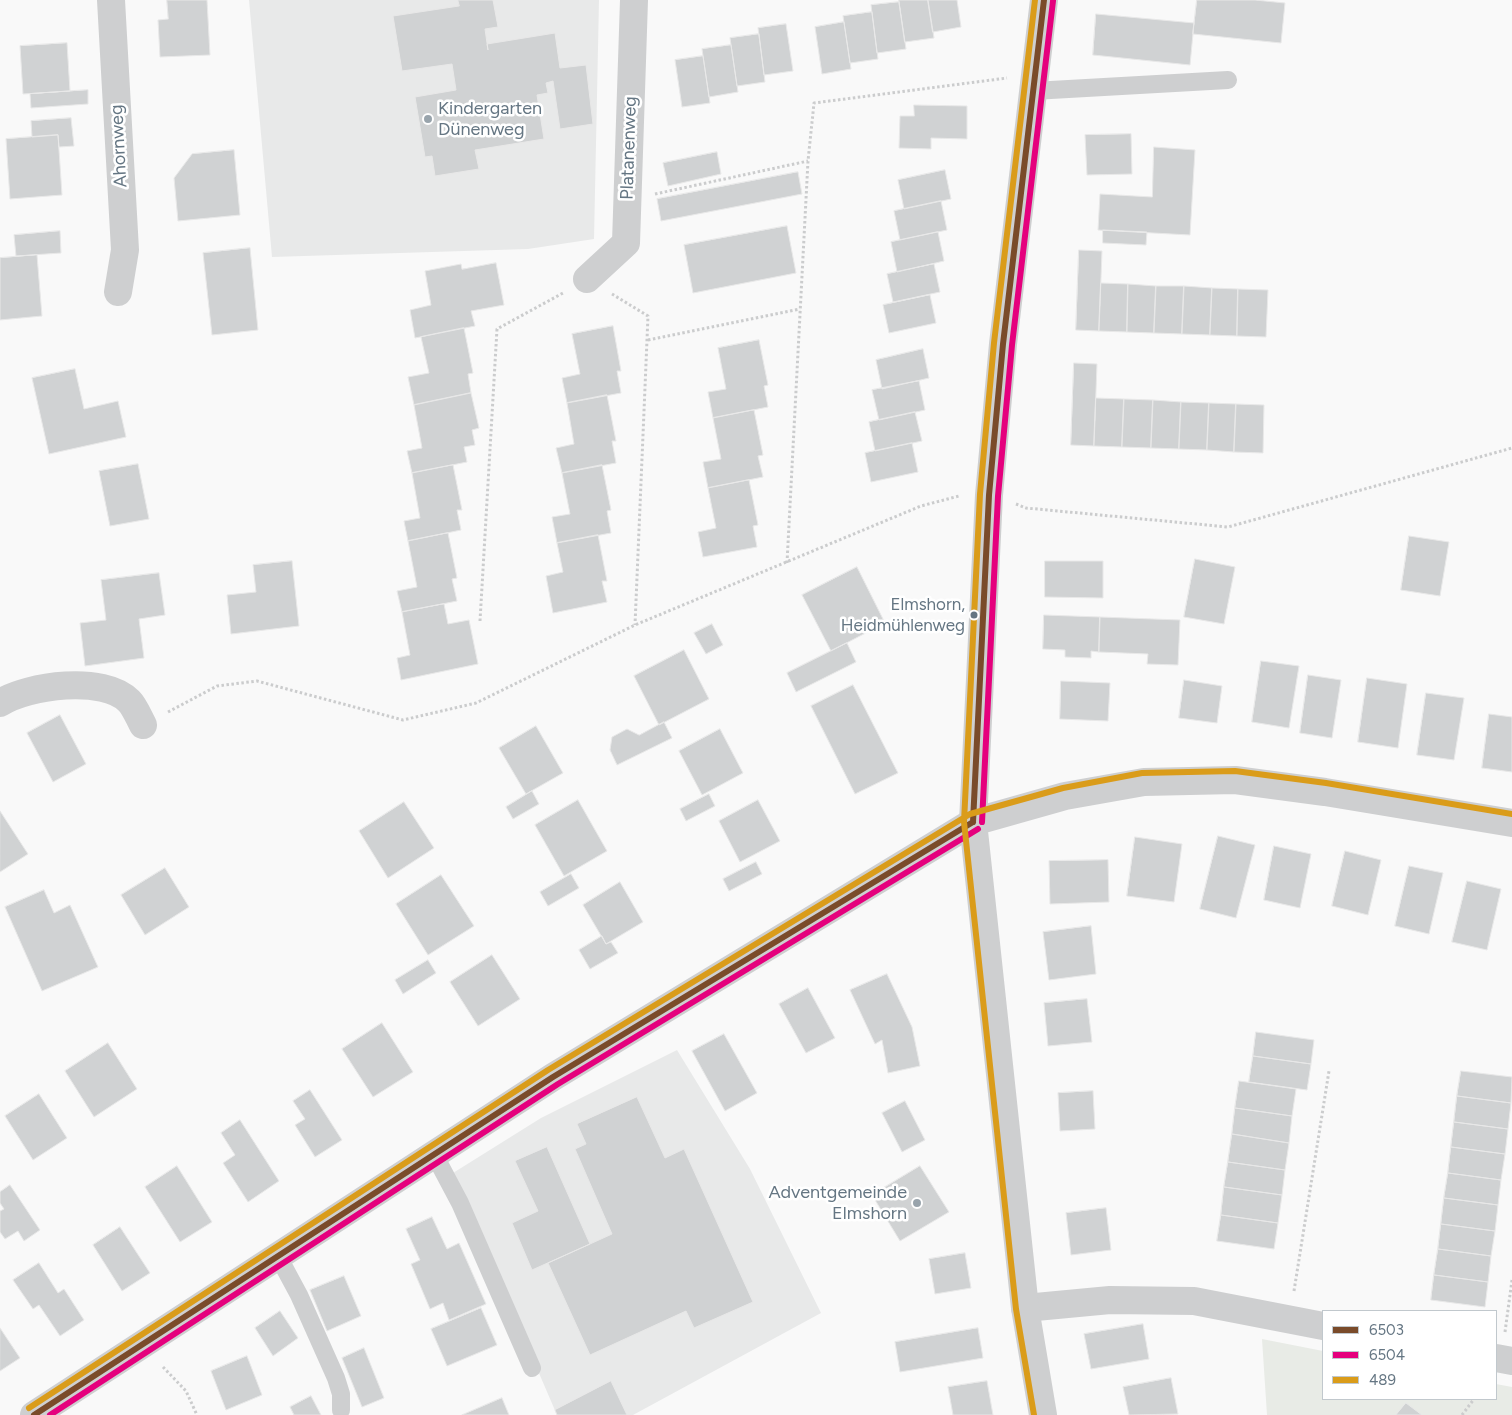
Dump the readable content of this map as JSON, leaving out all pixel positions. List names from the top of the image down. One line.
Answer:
{"streets":{"street":["Ahornweg","Platanenweg"]},"places":["Kindergarten Dünenweg","Elmshorn, Heidmühlenweg","Adventgemeinde Elmshorn"],"lines":["transit line 6503","transit line 489","transit line 6504"],"legend":["6503","6504","489"]}
